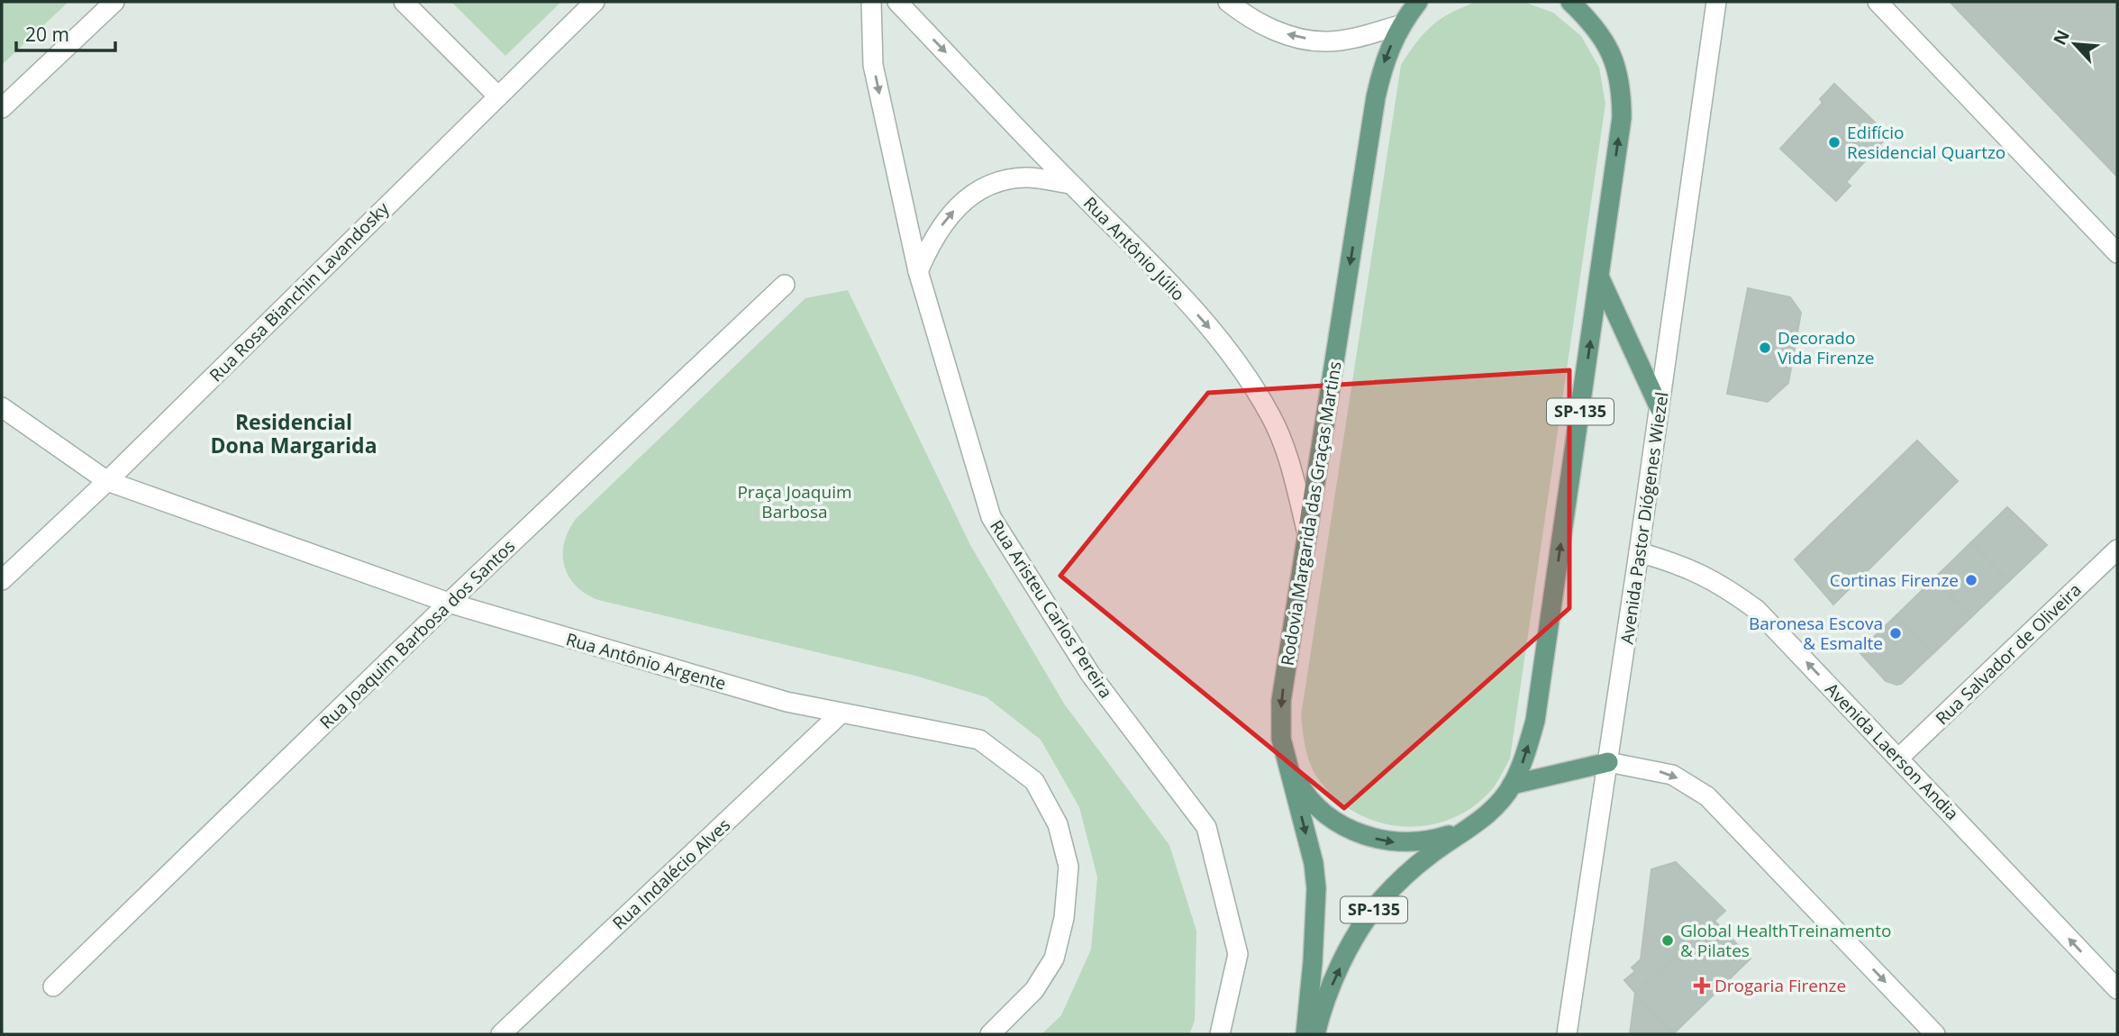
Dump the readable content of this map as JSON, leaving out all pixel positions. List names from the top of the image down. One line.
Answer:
{"streets":{"main road":["SP-135","Rodovia Margarida das Graças Martins"],"street":["Rua Antônio Júlio","Rua Rosa Bianchin Lavandosky","Avenida Pastor Diógenes Wiezel","Rua Aristeu Carlos Pereira","Rua Joaquim Barbosa dos Santos","Rua Salvador de Oliveira","Rua Antônio Argente","Avenida Laerson Andia","Rua Indalécio Alves"]},"crossings":[["Rua Antônio Júlio","Rodovia Margarida das Graças Martins"],["Rua Rosa Bianchin Lavandosky","Rua Antônio Argente"],["Avenida Pastor Diógenes Wiezel","Avenida Laerson Andia"],["Rua Joaquim Barbosa dos Santos","Rua Antônio Argente"],["Rua Salvador de Oliveira","Avenida Laerson Andia"],["Rua Antônio Argente","Rua Indalécio Alves"]],"one_way":["Rua Antônio Júlio","Rodovia Margarida das Graças Martins"],"districts":["Residencial Dona Margarida"],"parks":["Praça Joaquim Barbosa"],"places":{"other":["Edifício Residencial Quartzo","Decorado Vida Firenze","Cortinas Firenze","Baronesa Escova & Esmalte","Global HealthTreinamento & Pilates"],"health":["Drogaria Firenze"]},"scale_bar":"20 m","north":"top left"}
